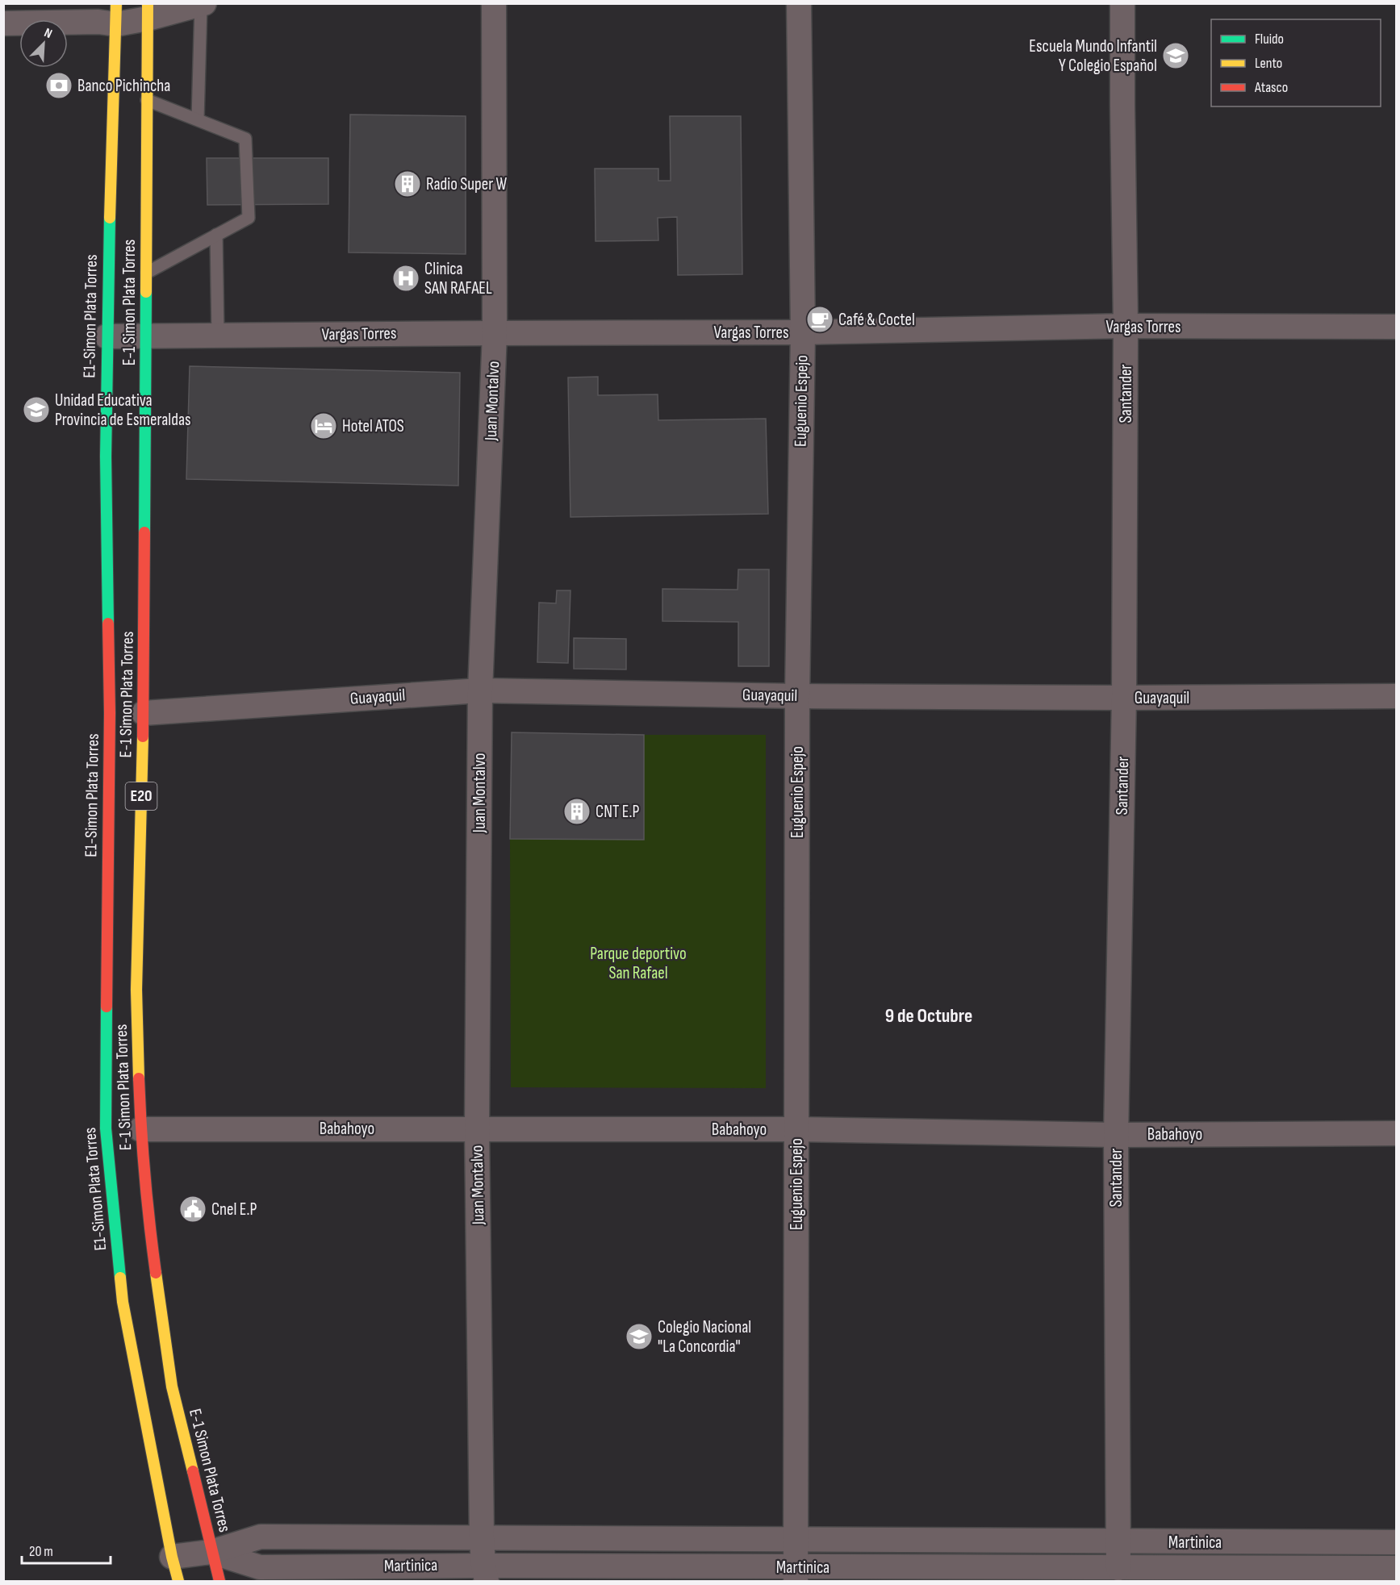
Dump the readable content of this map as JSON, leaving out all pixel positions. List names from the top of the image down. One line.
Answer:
{"streets":{"highway":["E-1 Simon Plata Torres","E1-Simon Plata Torres","E20"],"street":["Vargas Torres","Santander","Juan Montalvo","Euguenio Espejo","Guayaquil","Babahoyo","Martinica"]},"crossings":[["E-1 Simon Plata Torres","Vargas Torres"],["E-1 Simon Plata Torres","Guayaquil"],["E-1 Simon Plata Torres","Babahoyo"],["E-1 Simon Plata Torres","Martinica"],["E1-Simon Plata Torres","Vargas Torres"],["E1-Simon Plata Torres","Martinica"],["Vargas Torres","Santander"],["Vargas Torres","Juan Montalvo"],["Vargas Torres","Euguenio Espejo"],["Santander","Guayaquil"],["Santander","Babahoyo"],["Santander","Martinica"],["Juan Montalvo","Guayaquil"],["Juan Montalvo","Babahoyo"],["Juan Montalvo","Martinica"],["Euguenio Espejo","Guayaquil"],["Euguenio Espejo","Babahoyo"],["Euguenio Espejo","Martinica"]],"districts":["9 de Octubre"],"parks":["Parque deportivo San Rafael"],"places":{"school or university":["Escuela Mundo Infantil Y Colegio Español","Unidad Educativa Provincia de Esmeraldas","Colegio Nacional \"La Concordia\""],"bank":["Banco Pichincha"],"building":["Radio Super W","CNT E.P"],"hospital":["Clinica SAN RAFAEL"],"cafe":["Café & Coctel"],"hotel":["Hotel ATOS"],"public building":["Cnel E.P"]},"legend":["Fluido","Lento","Atasco"],"scale_bar":"20 m","north":"top right"}
